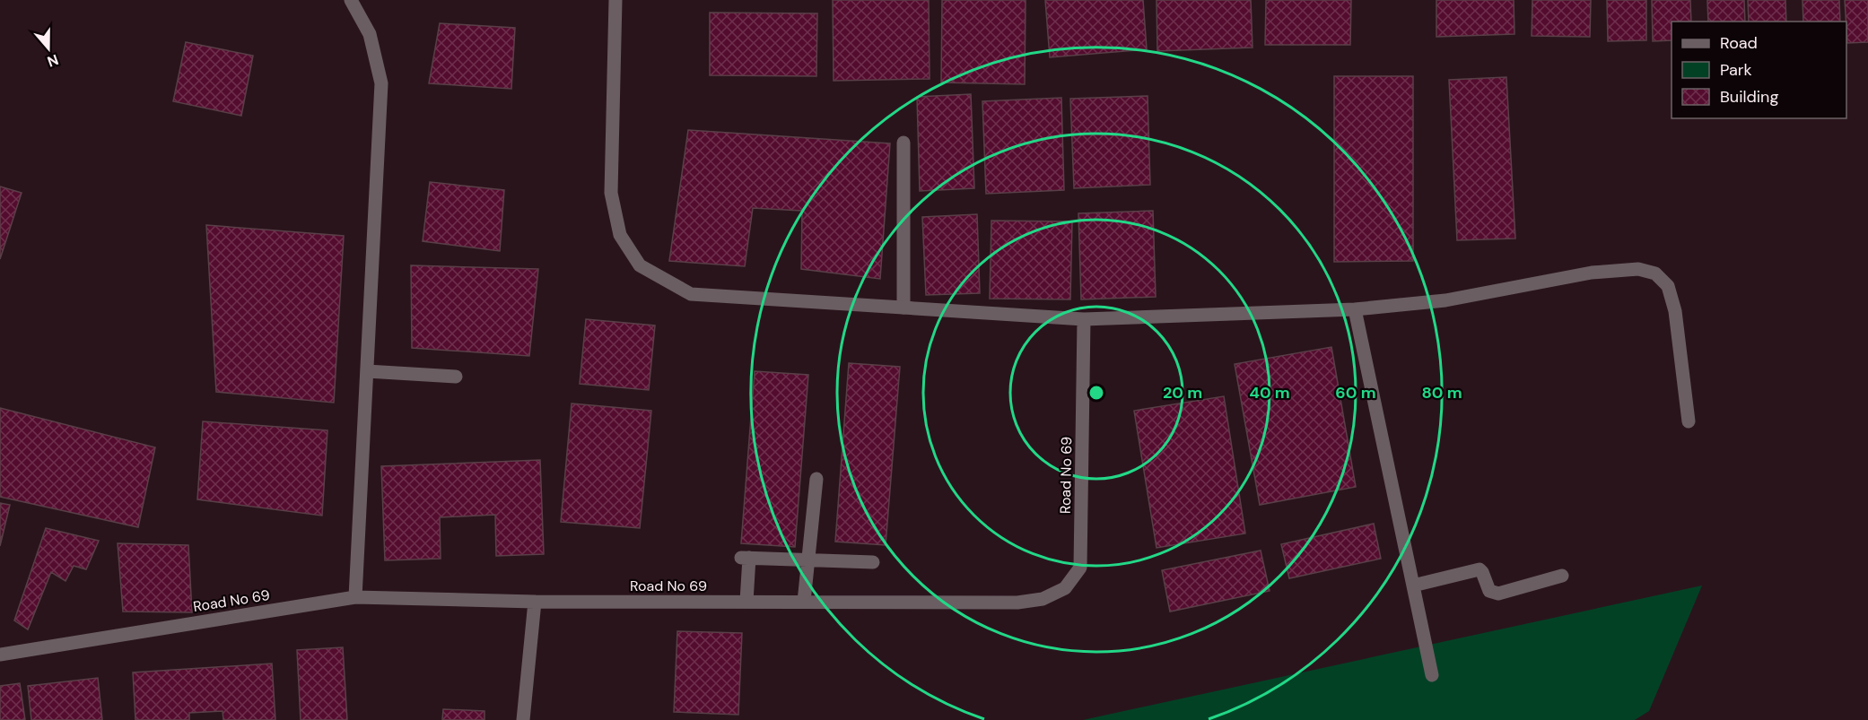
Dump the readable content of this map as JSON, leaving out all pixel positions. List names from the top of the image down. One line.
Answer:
{"streets":{"street":["Road No 69"]},"legend":["Road","Park","Building"],"north":"bottom","rings":["20 m","40 m","60 m","80 m"]}
